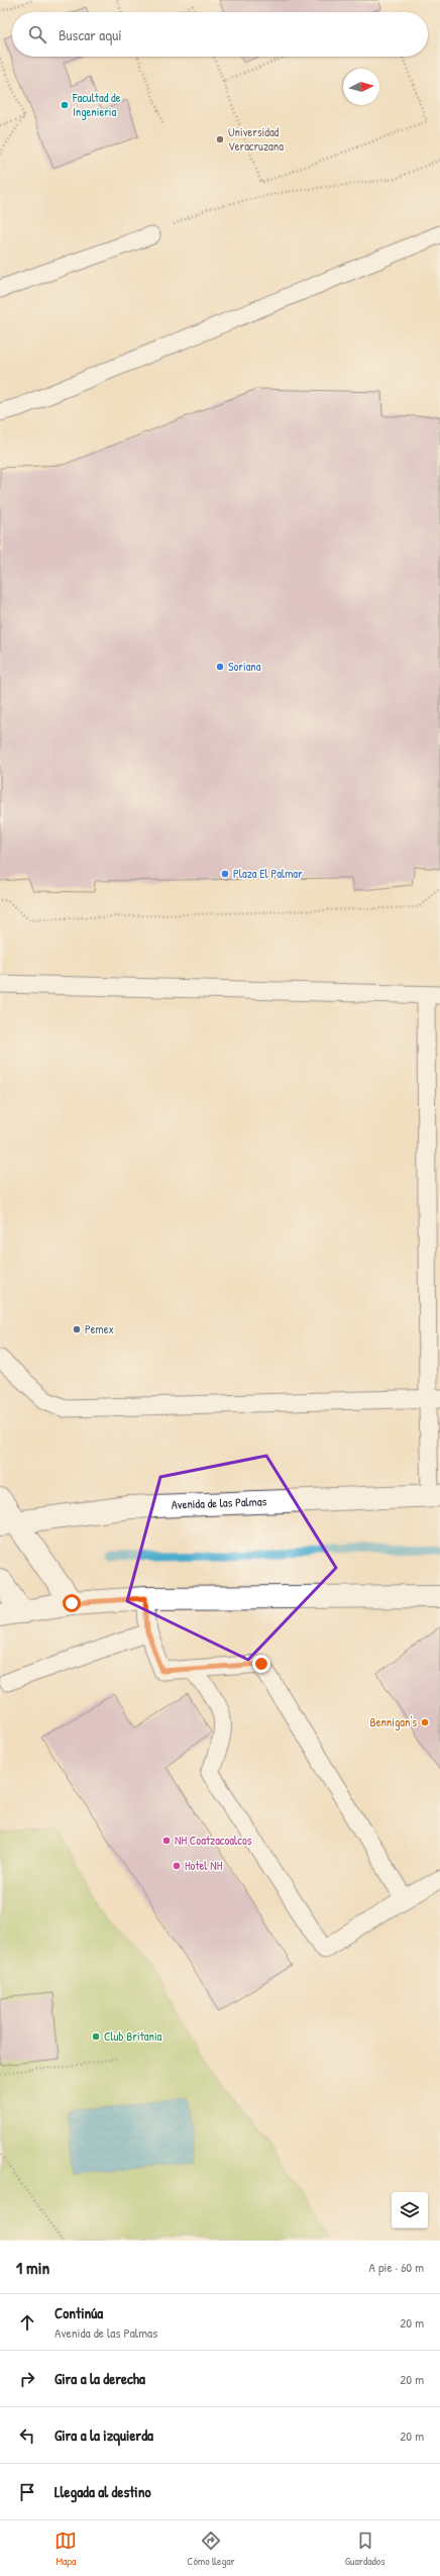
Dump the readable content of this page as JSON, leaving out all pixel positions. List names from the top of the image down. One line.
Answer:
{"streets":{"main road":["Avenida de las Palmas"]},"places":["Facultad de Ingenieria","Universidad Veracruzana","Soriana","Plaza El Palmar","Pemex","Bennigan's","NH Coatzacoalcos","Hotel NH","Club Britania"],"north":"right","page":{"search":"Buscar aquí","heading":["1 min","A pie · 60 m"],"list":[["Continúa","Avenida de las Palmas","20 m"],["Gira a la derecha","20 m"],["Gira a la izquierda","20 m"],"Llegada al destino"],"nav":["Mapa","Cómo llegar","Guardados"]}}
